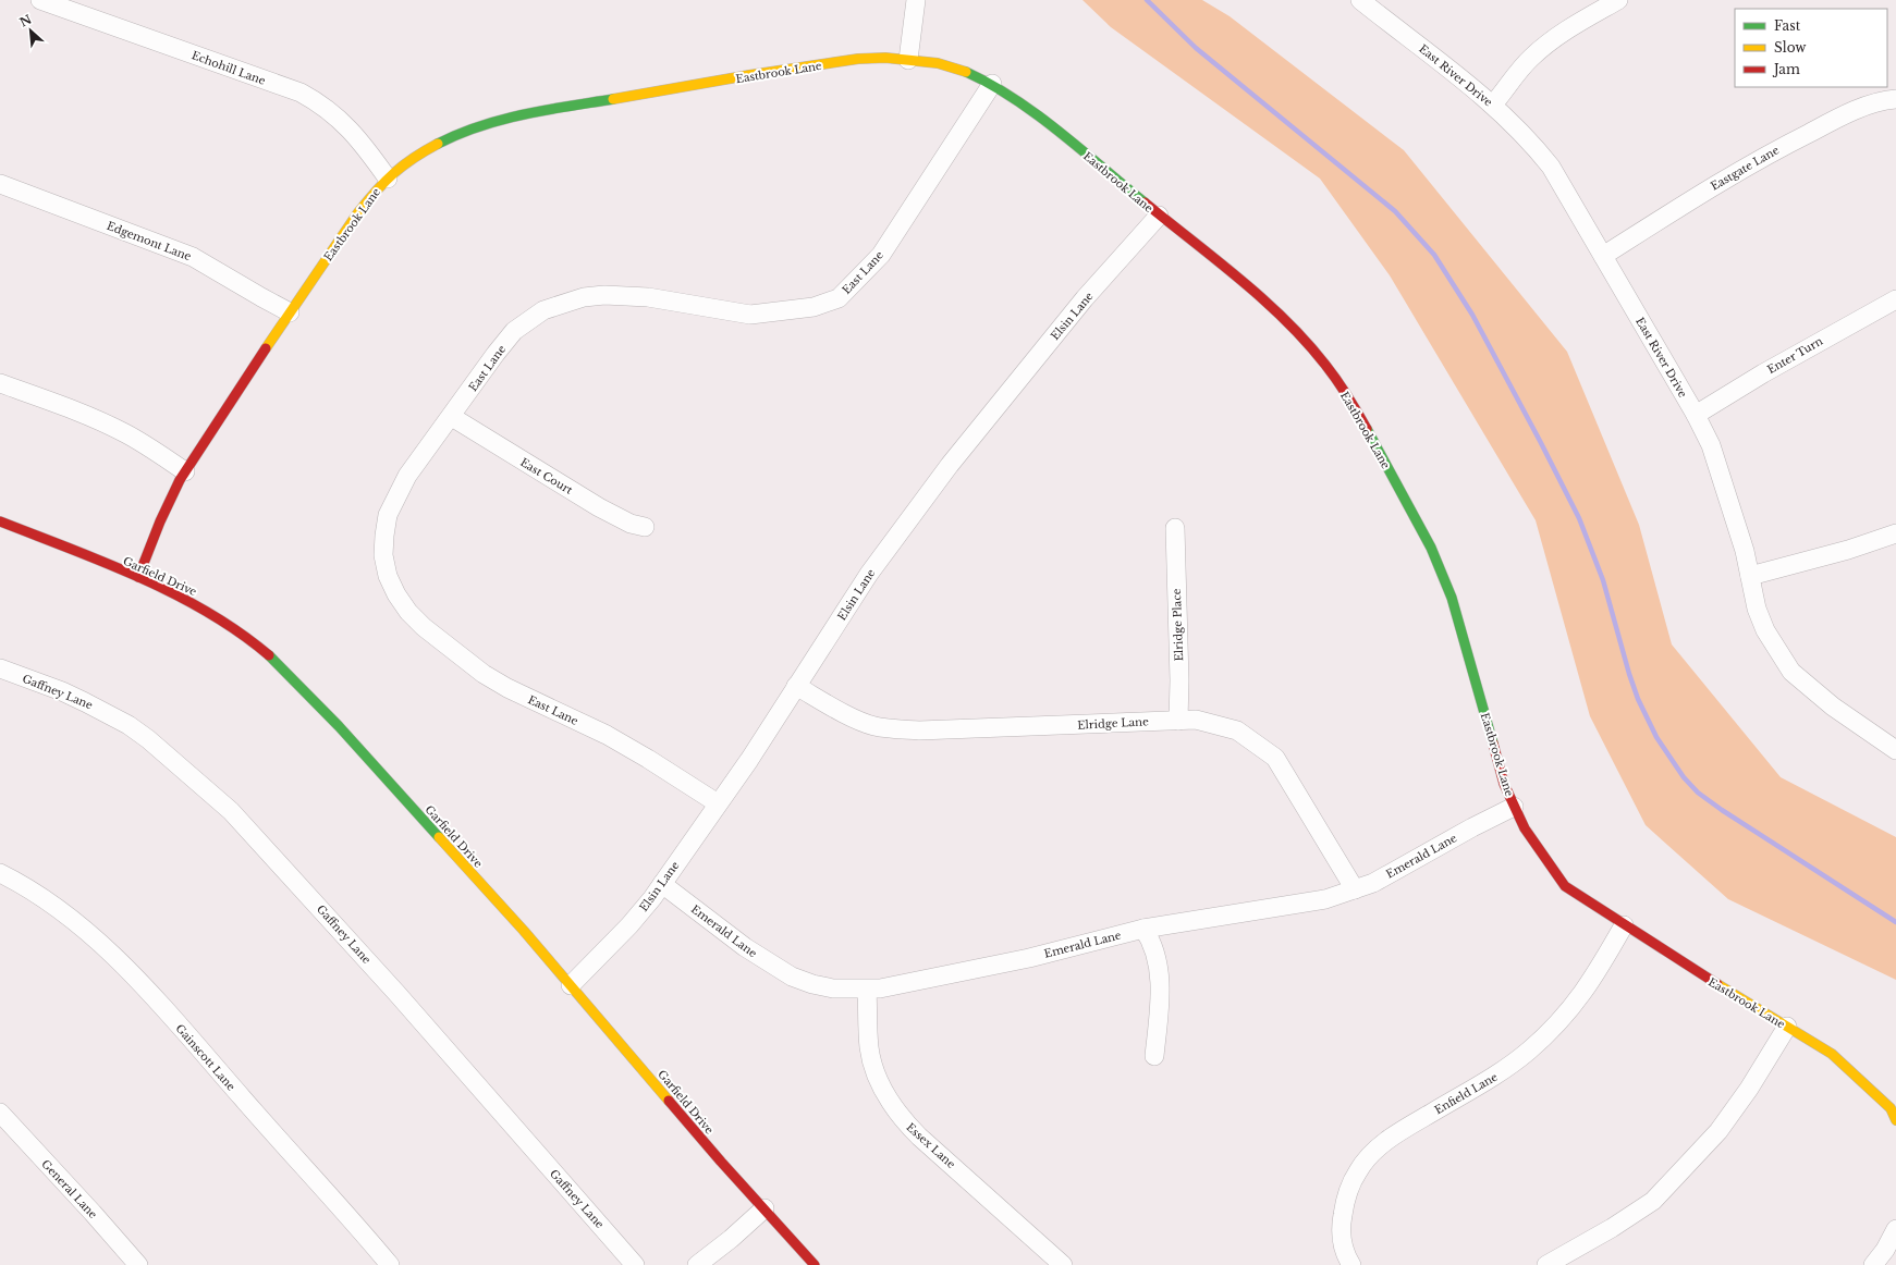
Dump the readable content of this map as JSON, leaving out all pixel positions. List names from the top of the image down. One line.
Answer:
{"streets":{"street":["Echohill Lane","Eastbrook Lane","East River Drive","Eastgate Lane","Edgemont Lane","East Lane","Elsin Lane","Enter Turn","East Court","Garfield Drive","Elridge Place","Gaffney Lane","Elridge Lane","Emerald Lane","Gainscott Lane","Enfield Lane","Essex Lane","General Lane"]},"crossings":[["Echohill Lane","Eastbrook Lane"],["Eastbrook Lane","Edgemont Lane"],["Eastbrook Lane","East Lane"],["Eastbrook Lane","Elsin Lane"],["Eastbrook Lane","Garfield Drive"],["Eastbrook Lane","Emerald Lane"],["Eastbrook Lane","Enfield Lane"],["East River Drive","Eastgate Lane"],["East River Drive","Enter Turn"],["East Lane","Elsin Lane"],["East Lane","East Court"],["Elsin Lane","Garfield Drive"],["Elsin Lane","Elridge Lane"],["Elsin Lane","Emerald Lane"],["Elridge Place","Elridge Lane"],["Elridge Lane","Emerald Lane"],["Emerald Lane","Essex Lane"]],"legend":["Fast","Slow","Jam"],"north":"top left"}
